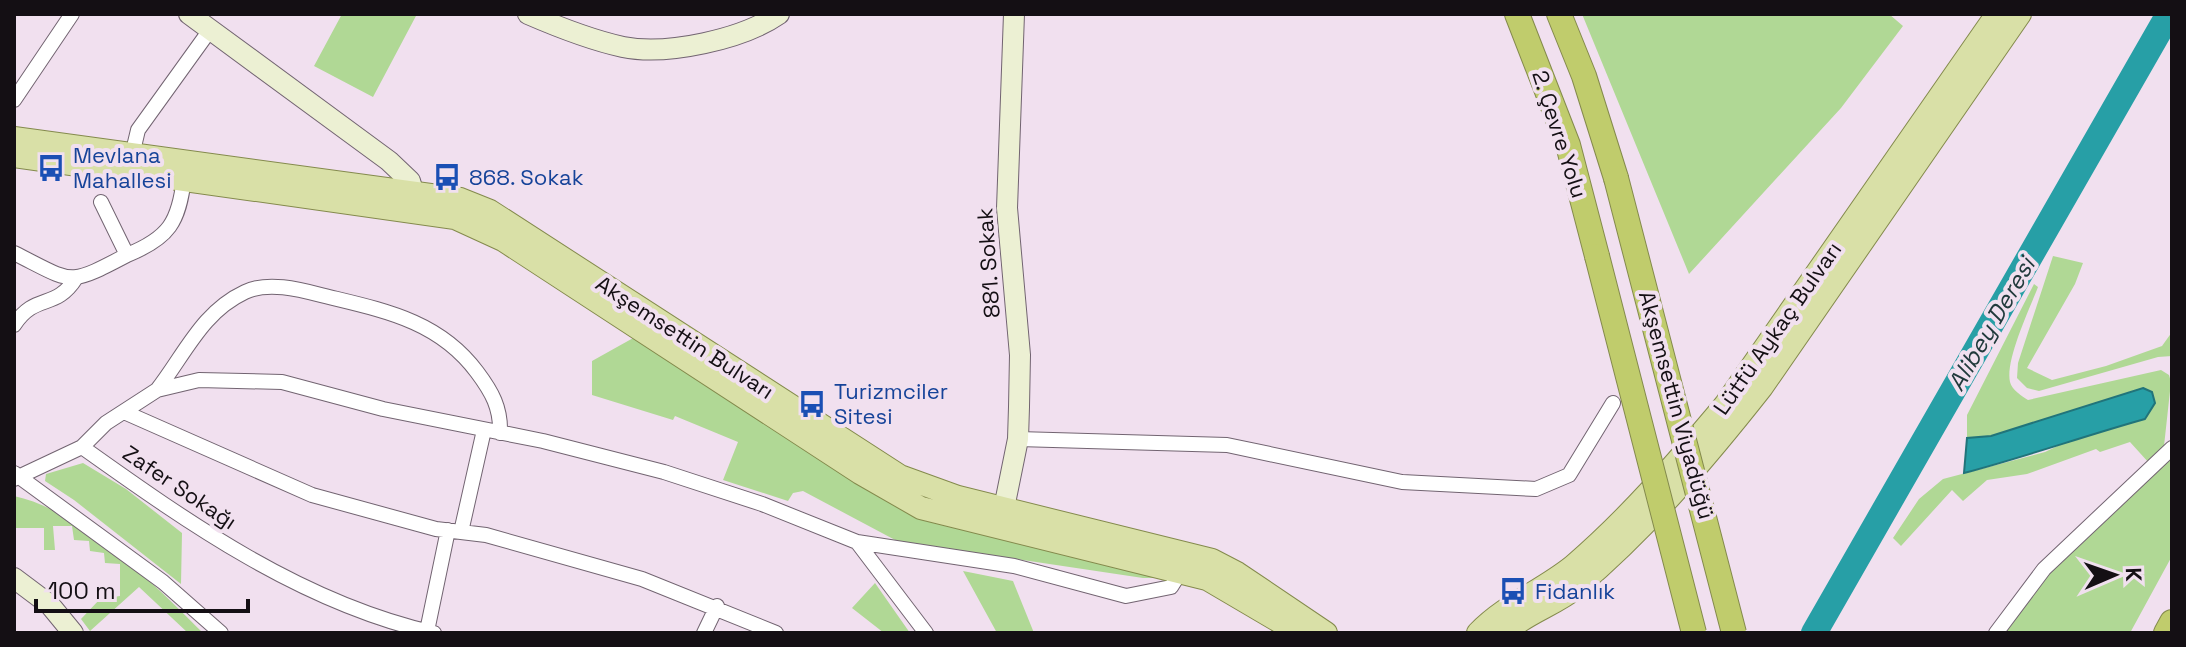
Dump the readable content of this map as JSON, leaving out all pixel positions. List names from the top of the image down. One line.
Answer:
{"streets":{"highway":["2. Çevre Yolu","Akşemsettin Viyadüğü"],"main road":["Lütfü Aykaç Bulvarı","Akşemsettin Bulvarı"],"street":["881. Sokak","Zafer Sokağı"]},"crossings":[["2. Çevre Yolu","Akşemsettin Viyadüğü"],["881. Sokak","Akşemsettin Bulvarı"]],"water":["Alibey Deresi"],"places":{"bus stop":["Mevlana Mahallesi","868. Sokak","Turizmciler Sitesi","Fidanlık"]},"scale_bar":"100 m","north":"right"}
